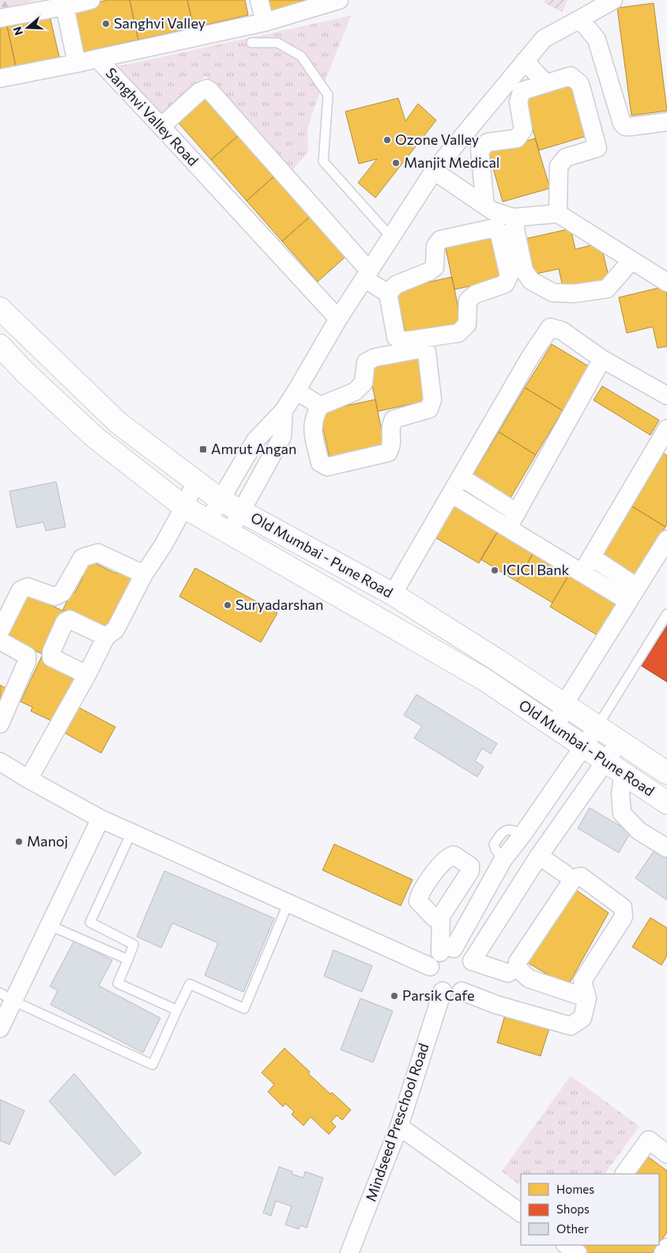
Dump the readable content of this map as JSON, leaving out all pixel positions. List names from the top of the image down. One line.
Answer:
{"streets":{"main road":["Old Mumbai - Pune Road"],"street":["Sanghvi Valley Road","Mindseed Preschool Road"]},"places":{"other":["Sanghvi Valley","Ozone Valley","Manjit Medical","ICICI Bank","Suryadarshan","Manoj","Parsik Cafe"],"transit":["Amrut Angan"]},"legend":["Homes","Shops","Other"],"north":"left"}
